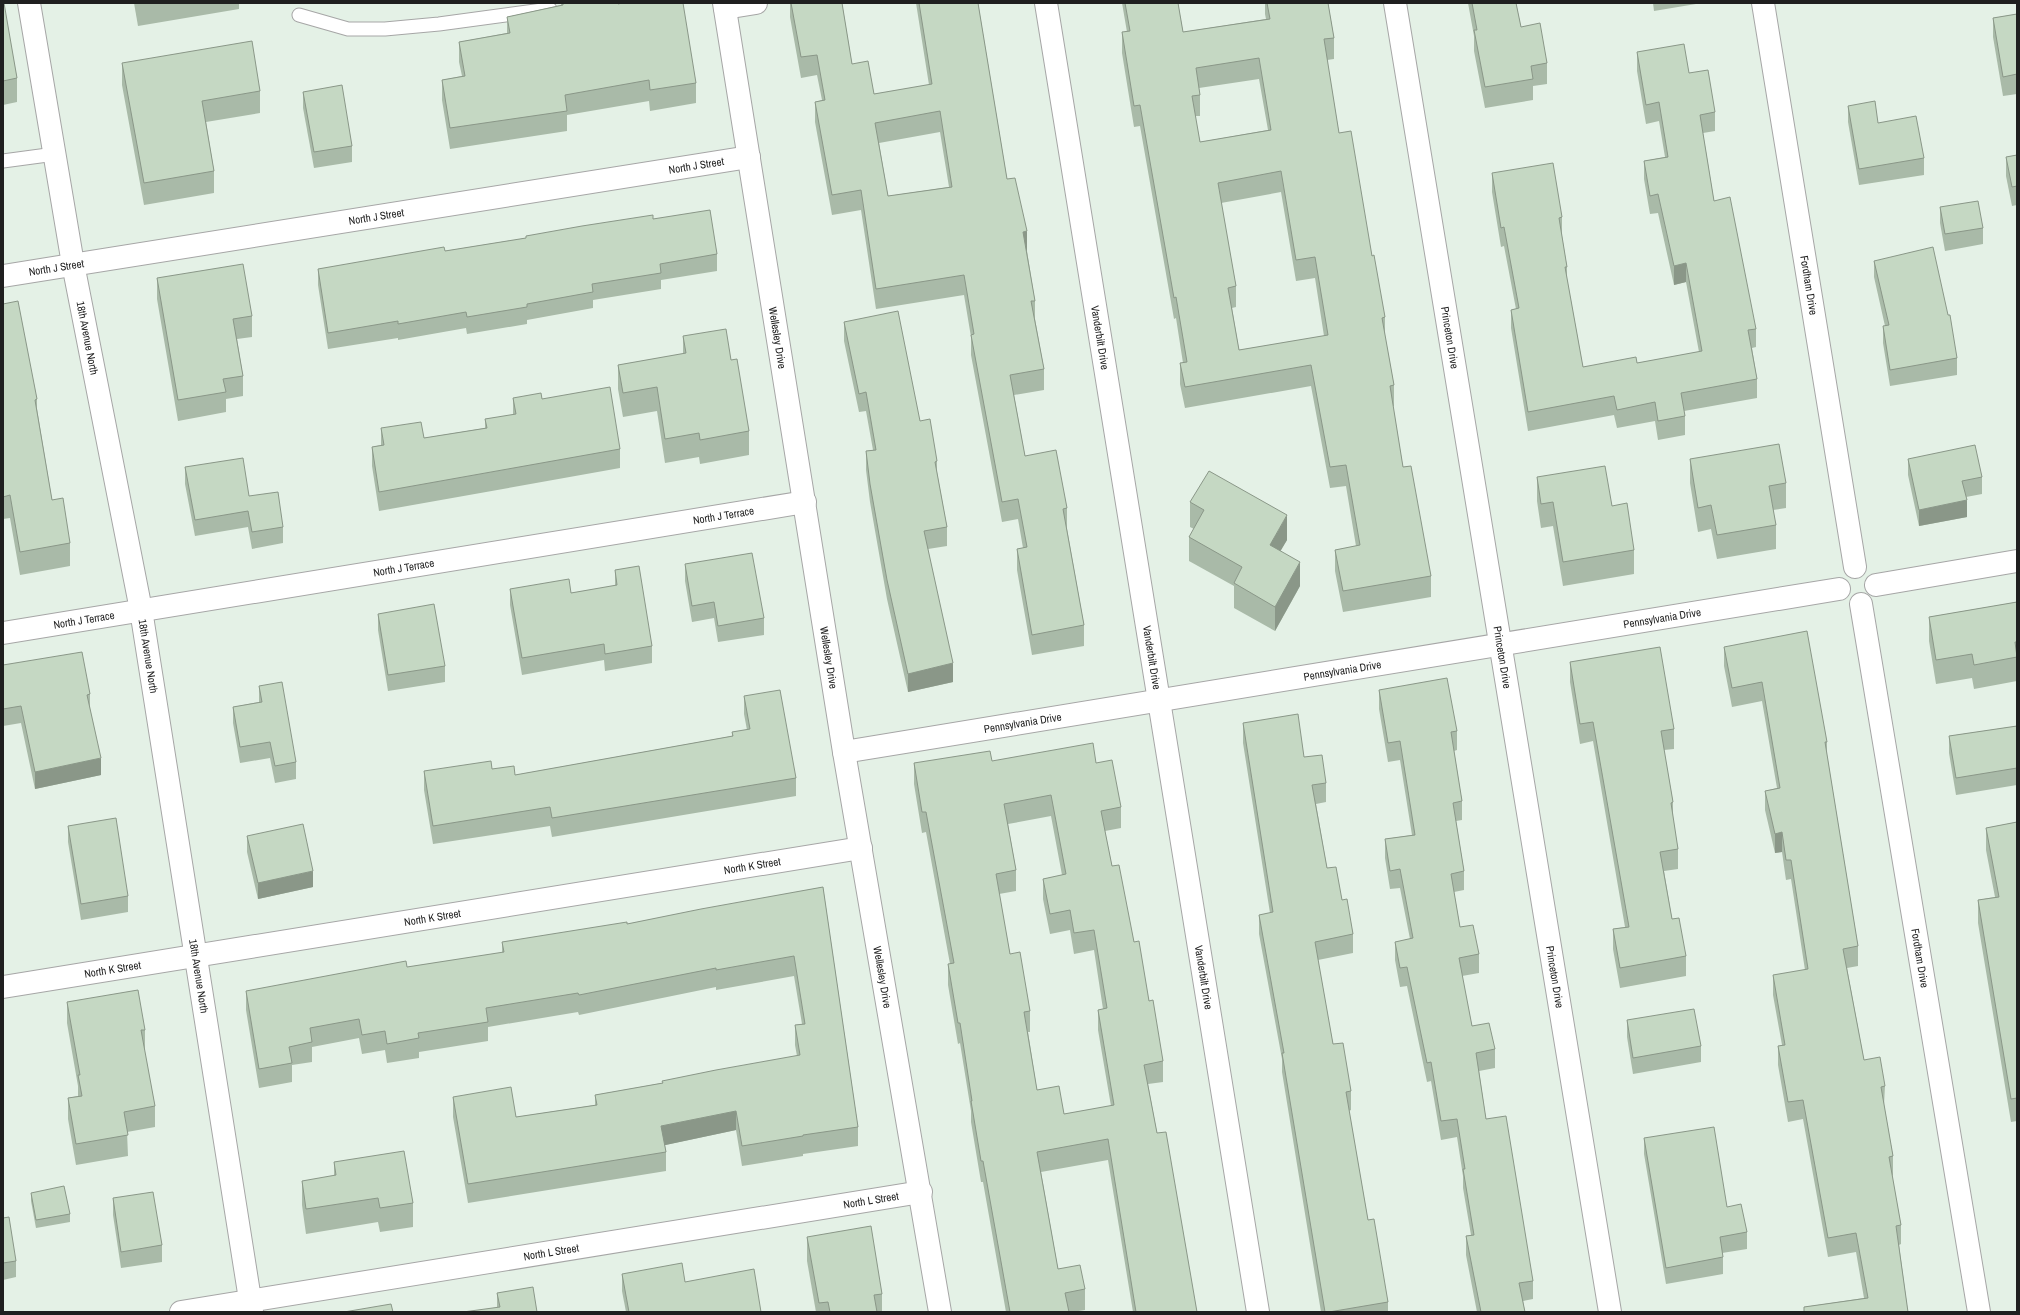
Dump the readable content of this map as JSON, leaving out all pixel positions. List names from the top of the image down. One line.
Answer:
{"streets":{"street":["North J Street","Fordham Drive","18th Avenue North","Wellesley Drive","Vanderbilt Drive","Princeton Drive","North J Terrace","Pennsylvania Drive","North K Street","North L Street"]},"crossings":[["North J Street","18th Avenue North"],["North J Street","Wellesley Drive"],["Fordham Drive","Pennsylvania Drive"],["18th Avenue North","North J Terrace"],["18th Avenue North","North K Street"],["18th Avenue North","North L Street"],["Wellesley Drive","North J Terrace"],["Wellesley Drive","Pennsylvania Drive"],["Wellesley Drive","North K Street"],["Wellesley Drive","North L Street"],["Vanderbilt Drive","Pennsylvania Drive"],["Princeton Drive","Pennsylvania Drive"]]}
